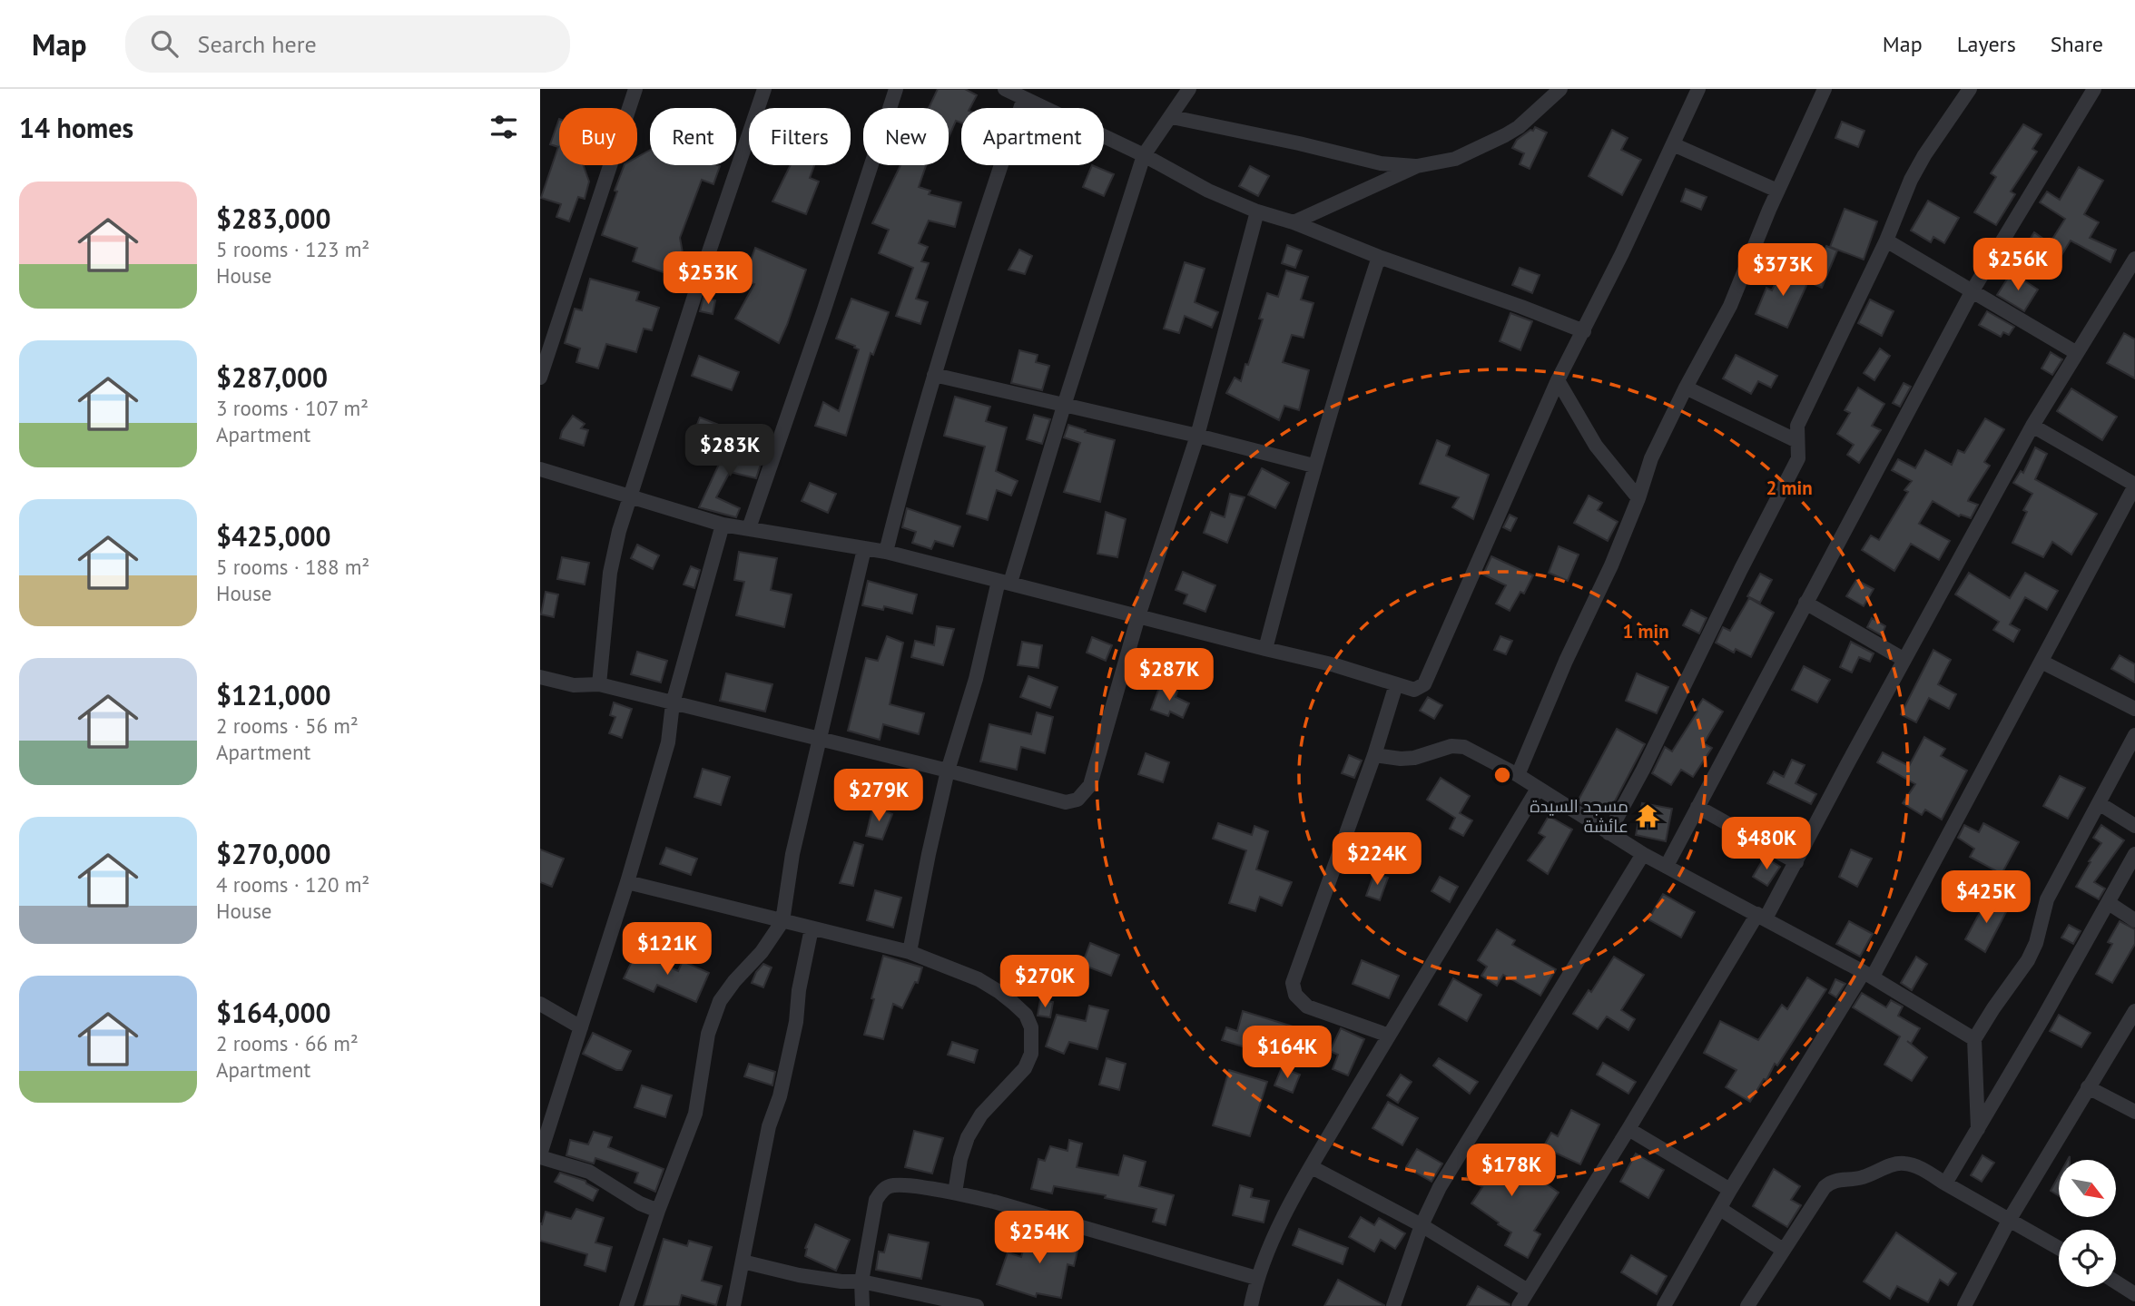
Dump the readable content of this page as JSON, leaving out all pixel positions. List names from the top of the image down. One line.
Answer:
{"places":{"temple":["مسجد السيدة عائشة"]},"north":"bottom right","page":{"header":"Map","search":"Search here","nav":["Map","Layers","Share"],"heading":"14 homes","chip":["Buy","Rent","Filters","New","Apartment"],"list":[{"name":"$283,000","note":"5 rooms · 123 m² · House"},{"name":"$287,000","note":"3 rooms · 107 m² · Apartment"},{"name":"$425,000","note":"5 rooms · 188 m² · House"},{"name":"$121,000","note":"2 rooms · 56 m² · Apartment"},{"name":"$270,000","note":"4 rooms · 120 m² · House"},{"name":"$164,000","note":"2 rooms · 66 m² · Apartment"}],"price":["$256K","$373K","$253K","$283K","$287K","$279K","$480K","$224K","$425K","$121K","$270K","$164K","$178K","$254K"]},"rings":["2 min","1 min"]}
